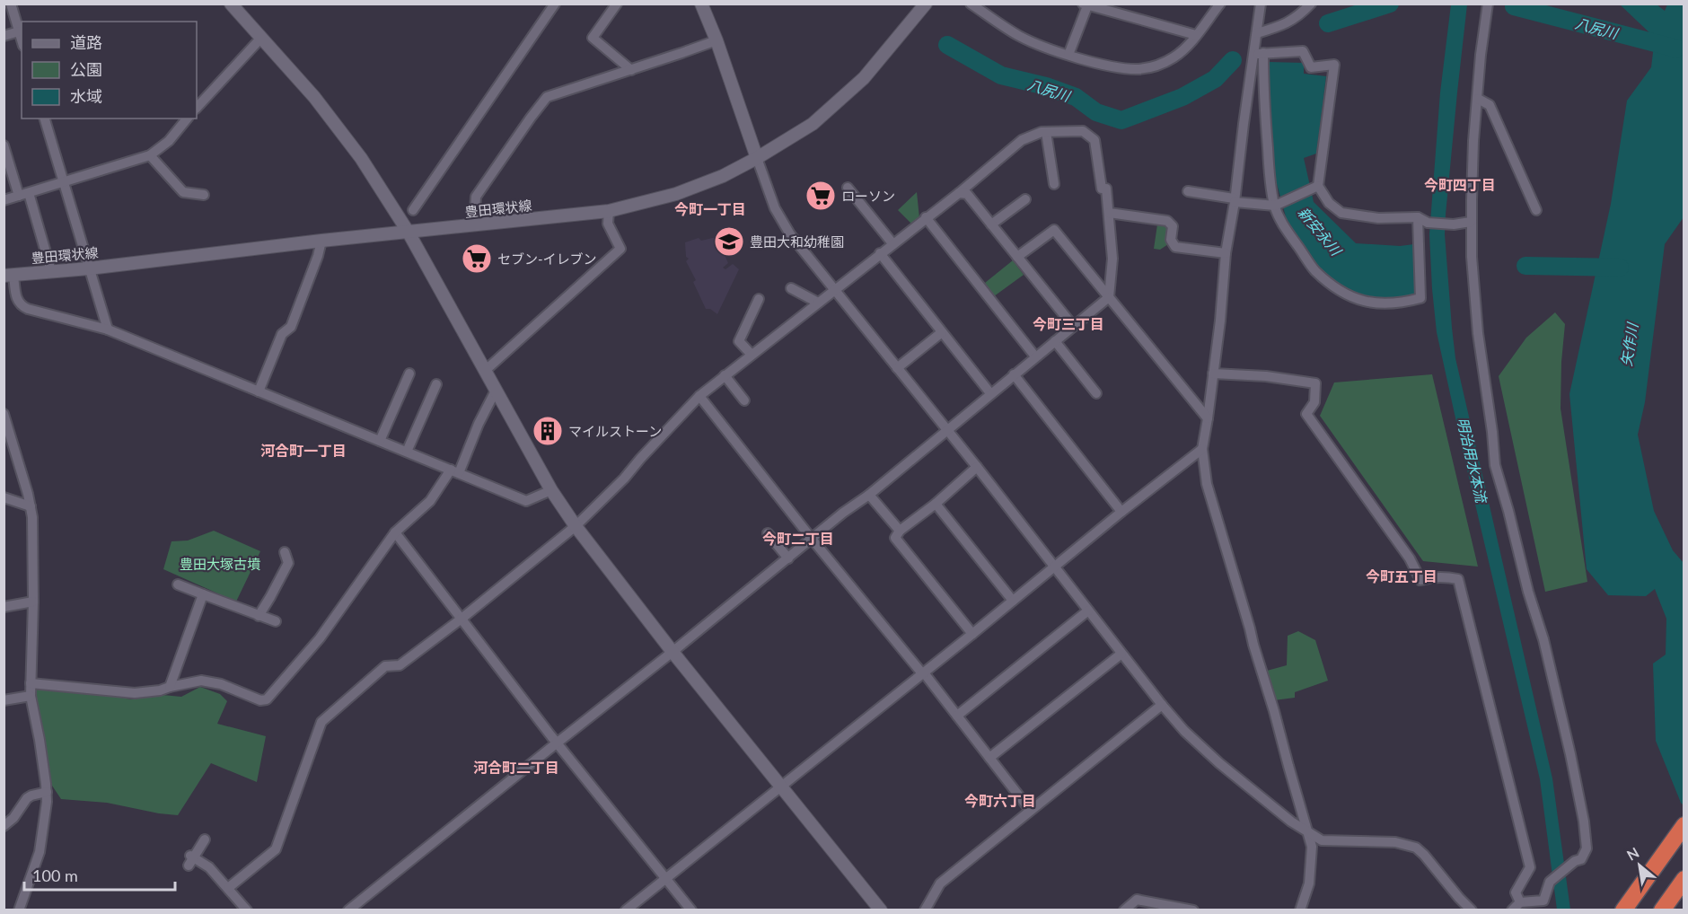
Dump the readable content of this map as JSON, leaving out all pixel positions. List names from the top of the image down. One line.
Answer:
{"streets":{"street":["豊田環状線"]},"districts":["今町四丁目","今町一丁目","今町三丁目","河合町一丁目","今町二丁目","今町五丁目","河合町二丁目","今町六丁目"],"water":["八尻川","新安永川","矢作川","明治用水本流"],"parks":["豊田大塚古墳"],"places":{"supermarket":["ローソン","セブン-イレブン"],"school or university":["豊田大和幼稚園"],"building":["マイルストーン"]},"legend":["道路","公園","水域"],"scale_bar":"100 m","north":"top left"}
